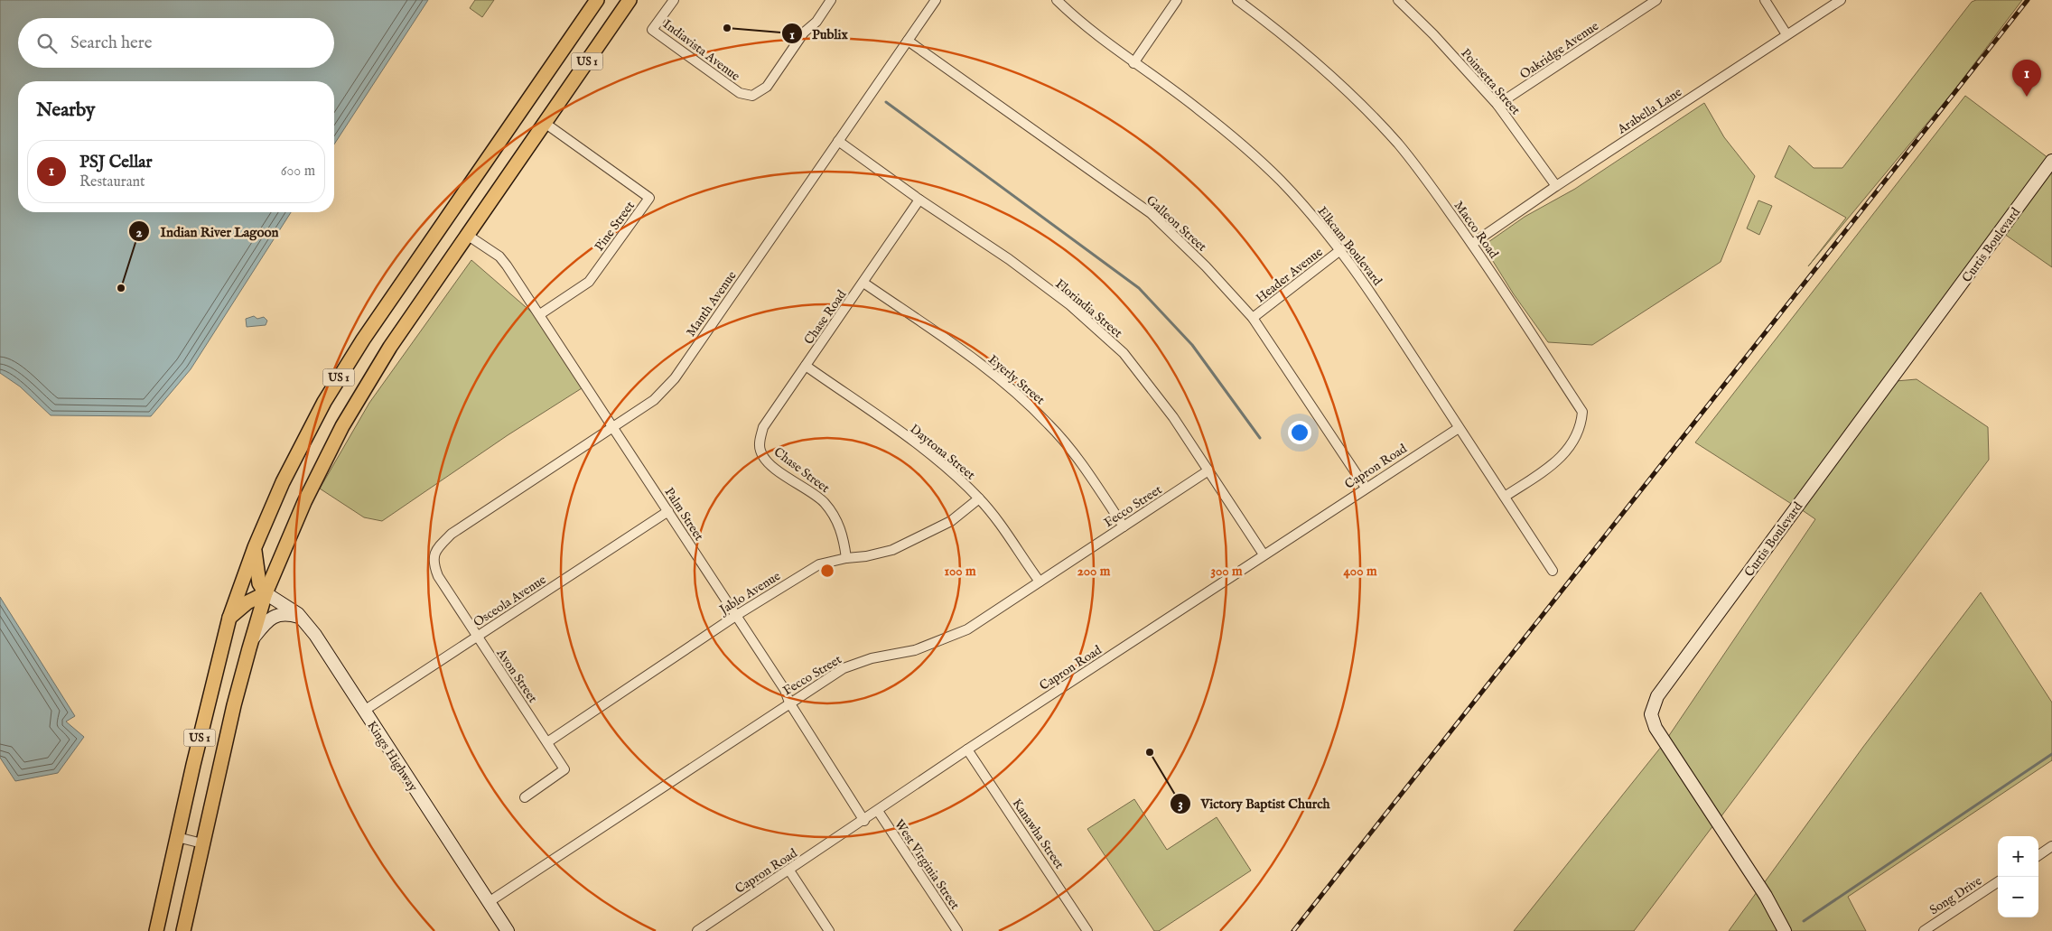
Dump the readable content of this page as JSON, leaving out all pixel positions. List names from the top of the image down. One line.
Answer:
{"streets":{"main road":["US 1"],"street":["Indiavista Avenue","Oakridge Avenue","Poinsetta Street","Arabella Lane","Galleon Street","Pine Street","Macco Road","Curtis Boulevard","Elkcam Boulevard","Header Avenue","Manth Avenue","Florindia Street","Chase Road","Eyerly Street","Daytona Street","Capron Road","Chase Street","Fecco Street","Palm Street","Jablo Avenue","Osceola Avenue","Avon Street","Kings Highway","Kanawha Street","West Virginia Street","Song Drive"]},"crossings":[["Oakridge Avenue","Poinsetta Street"],["US 1","Pine Street"],["US 1","Palm Street"],["US 1","Kings Highway"],["Poinsetta Street","Arabella Lane"],["Arabella Lane","Macco Road"],["Galleon Street","Header Avenue"],["Galleon Street","Manth Avenue"],["Galleon Street","Capron Road"],["Pine Street","Palm Street"],["Macco Road","Elkcam Boulevard"],["Elkcam Boulevard","Header Avenue"],["Elkcam Boulevard","Capron Road"],["Manth Avenue","Florindia Street"],["Manth Avenue","Palm Street"],["Manth Avenue","Avon Street"],["Florindia Street","Chase Road"],["Florindia Street","Capron Road"],["Florindia Street","Fecco Street"],["Chase Road","Eyerly Street"],["Chase Road","Daytona Street"],["Chase Road","Chase Street"],["Eyerly Street","Fecco Street"],["Daytona Street","Fecco Street"],["Daytona Street","Jablo Avenue"],["Capron Road","Palm Street"],["Capron Road","Kanawha Street"],["Capron Road","West Virginia Street"],["Chase Street","Jablo Avenue"],["Fecco Street","Palm Street"],["Fecco Street","Kings Highway"],["Palm Street","Jablo Avenue"],["Palm Street","Osceola Avenue"],["Jablo Avenue","Avon Street"],["Osceola Avenue","Avon Street"],["Osceola Avenue","Kings Highway"]],"places":["Publix","Indian River Lagoon","Victory Baptist Church"],"page":{"search":"Search here","pins":"1","heading":"Nearby","list":[{"mark":"1","name":"PSJ Cellar","note":"Restaurant","value":"600 m"}],"map_buttons":["+","−"]},"rings":["100 m","200 m","300 m","400 m"]}
